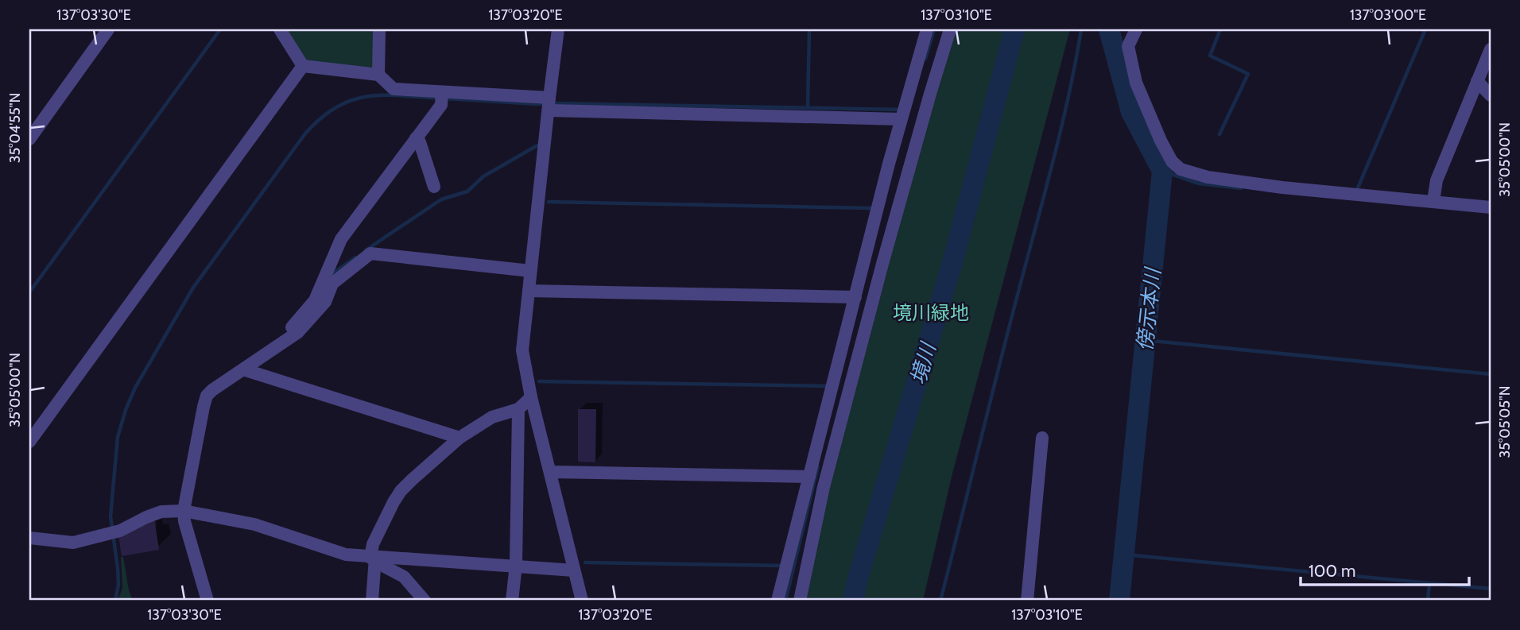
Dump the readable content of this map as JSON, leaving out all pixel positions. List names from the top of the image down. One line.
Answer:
{"water":["傍示本川","境川"],"parks":["境川緑地"],"scale_bar":"100 m","coordinates":["137°03'30\"E","137°03'20\"E","137°03'10\"E","137°03'00\"E","35°04'55\"N","35°05'00\"N","35°05'05\"N"]}
